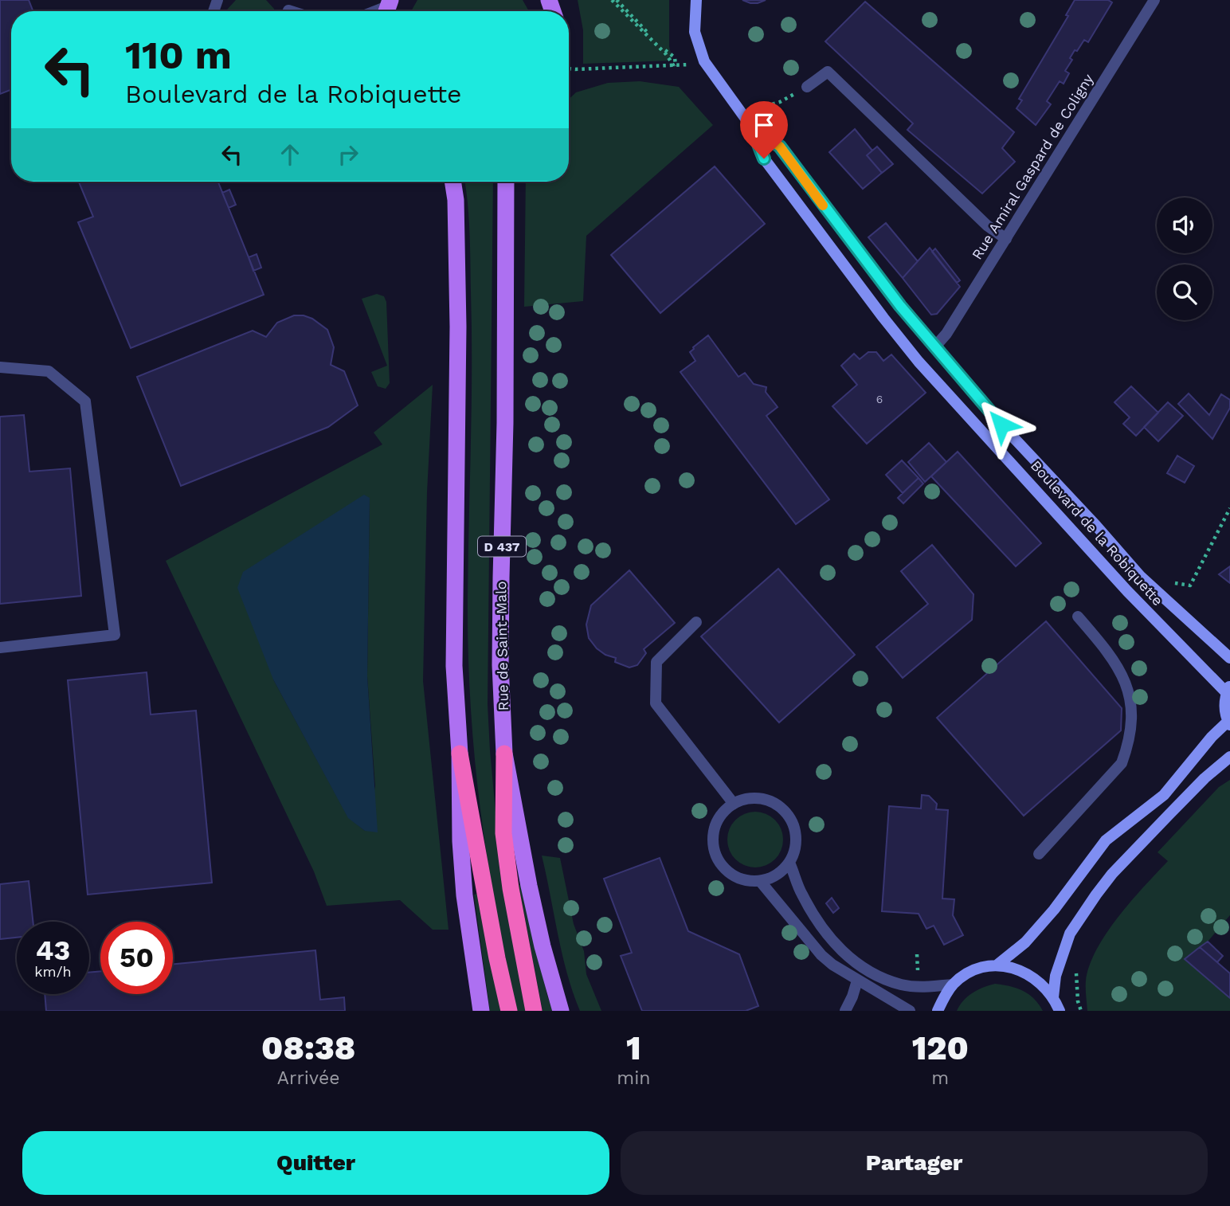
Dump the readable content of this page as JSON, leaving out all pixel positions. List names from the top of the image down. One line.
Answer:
{"streets":{"highway":["D 437"],"main road":["Boulevard de la Robiquette","Rue de Saint-Malo"],"street":["Rue Amiral Gaspard de Coligny"]},"crossings":[["Rue Amiral Gaspard de Coligny","Boulevard de la Robiquette"],["D 437","Rue de Saint-Malo"]],"house_numbers":["6"],"page":{"turn":["110 m","Boulevard de la Robiquette"],"speed":"43 km/h","limit":"50","eta":["08:38","Arrivée","1","min","120","m"],"buttons":["Quitter","Partager"]}}
